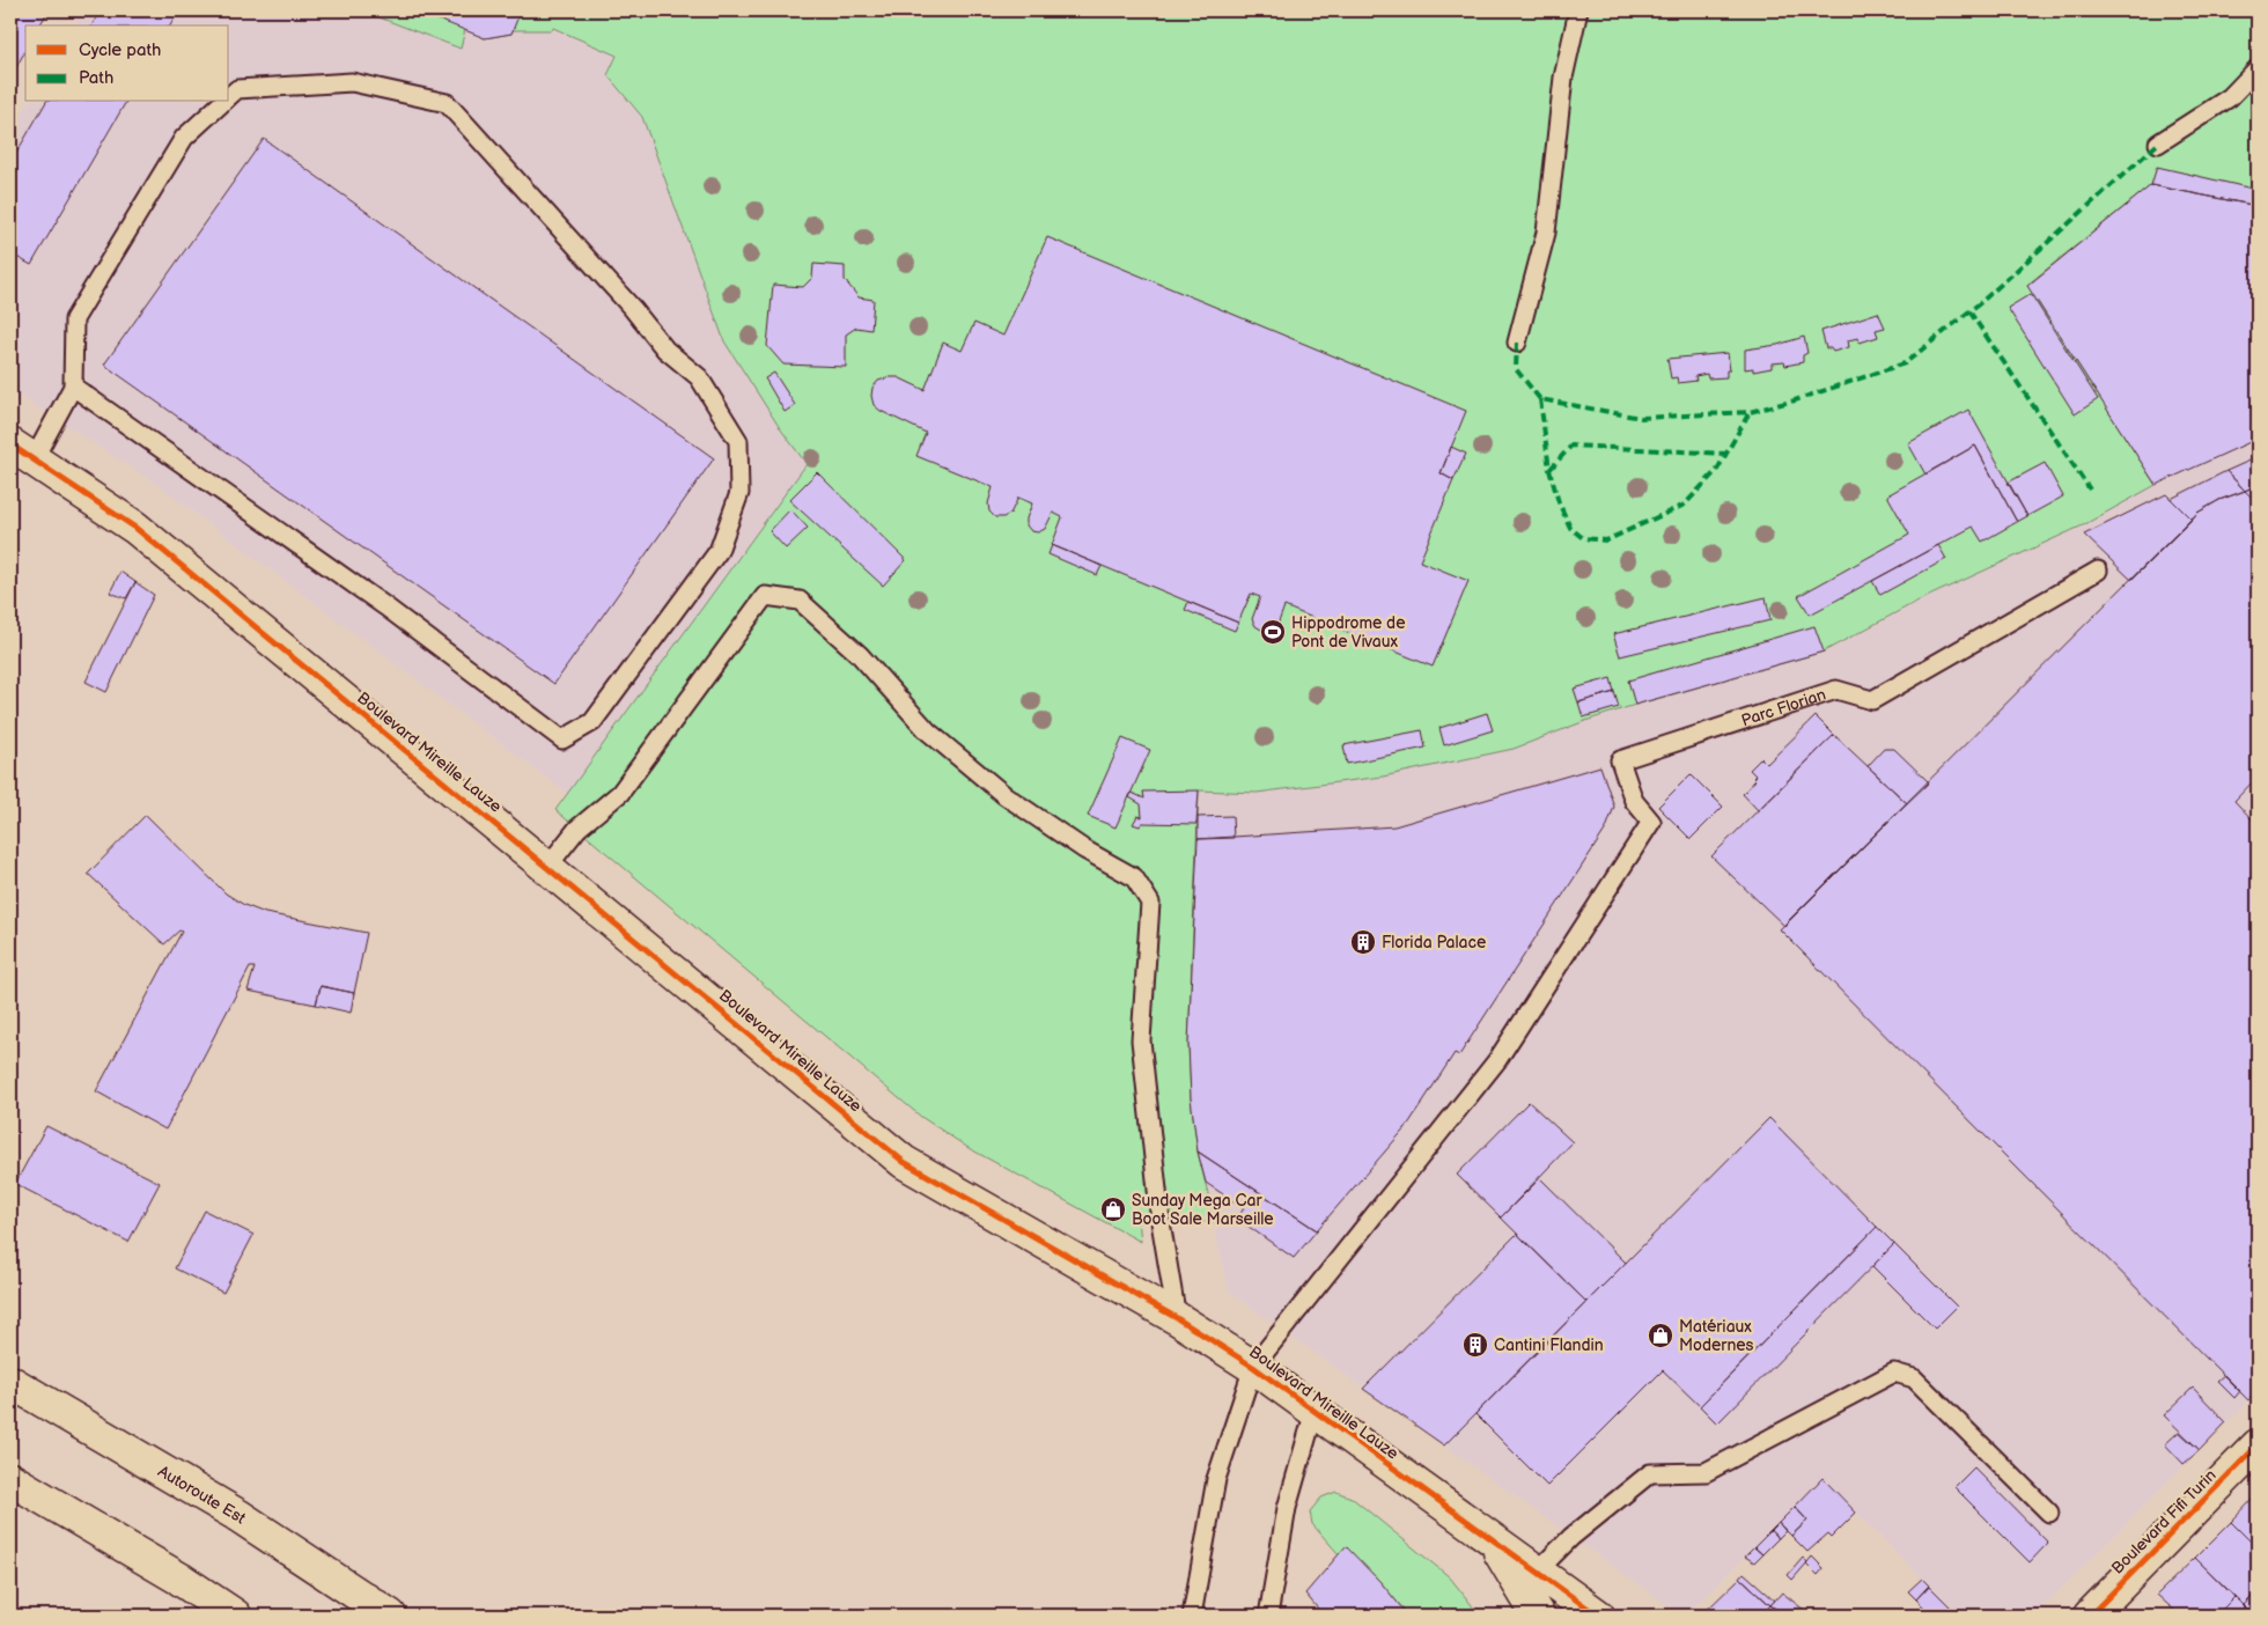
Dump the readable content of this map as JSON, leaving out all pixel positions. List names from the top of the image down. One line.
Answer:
{"streets":{"main road":["Boulevard Mireille Lauze","Autoroute Est","Boulevard Fifi Turin"],"lane":["Parc Florian"]},"crossings":[["Parc Florian","Boulevard Mireille Lauze"]],"places":{"sports":["Hippodrome de Pont de Vivaux"],"building":["Florida Palace","Cantini Flandin"],"shop":["Sunday Mega Car Boot Sale Marseille","Matériaux Modernes"]},"legend":["Cycle path","Path"]}
